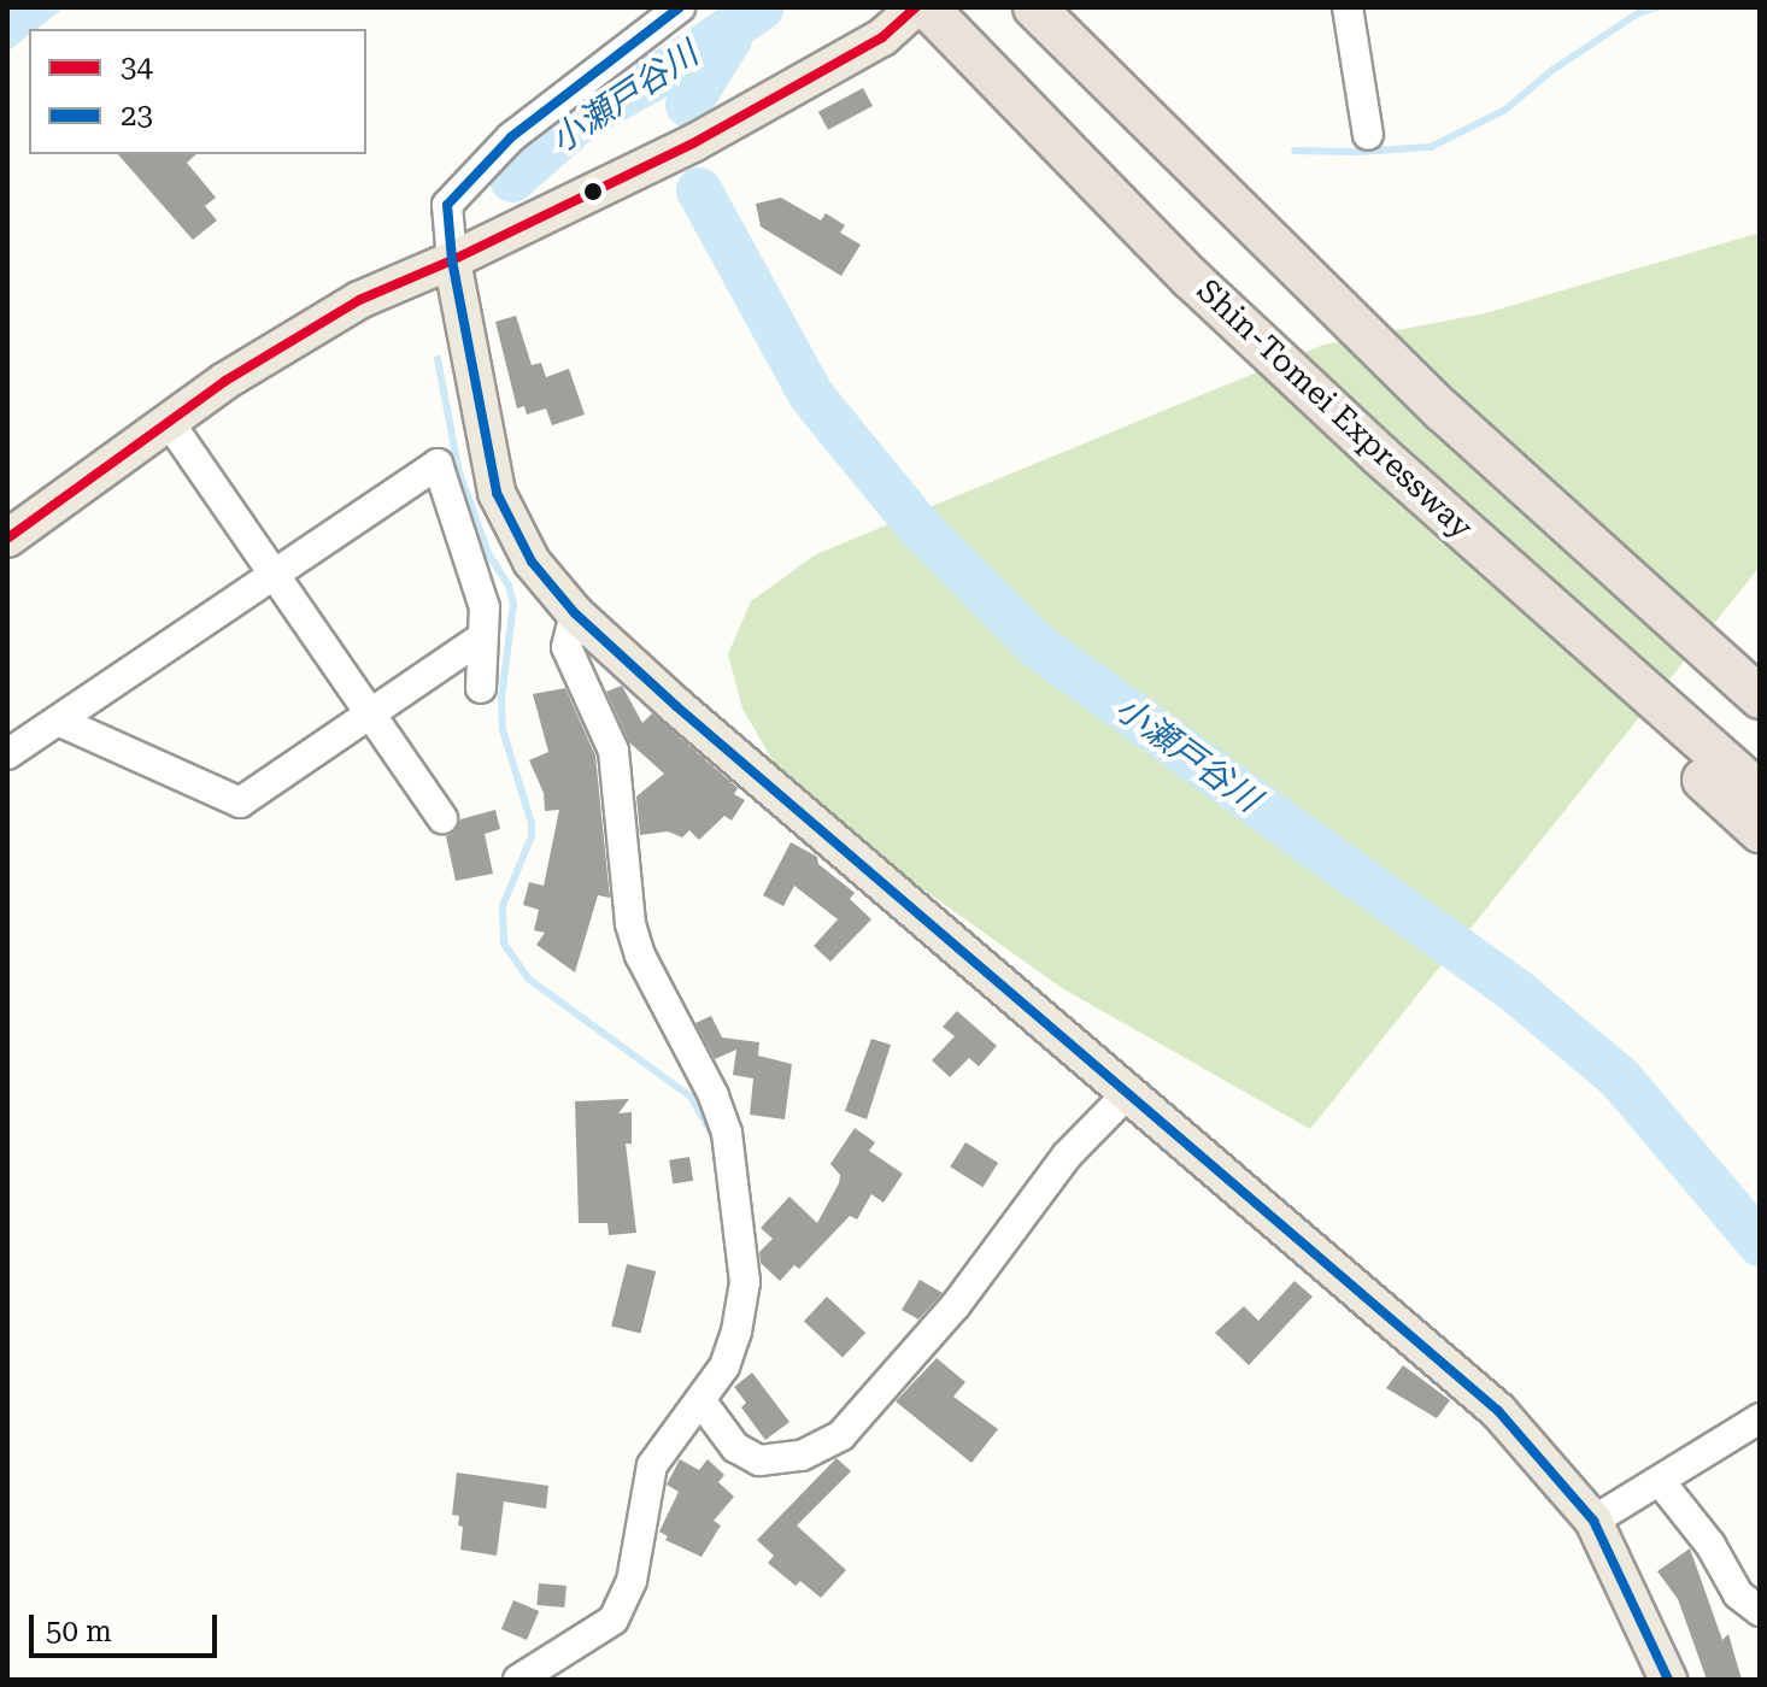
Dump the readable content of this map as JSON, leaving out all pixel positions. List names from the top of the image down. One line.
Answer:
{"streets":{"highway":["Shin-Tomei Expressway"]},"water":["小瀬戸谷川"],"lines":["transit line 34","transit line 23"],"legend":["34","23"],"scale_bar":"50 m"}
